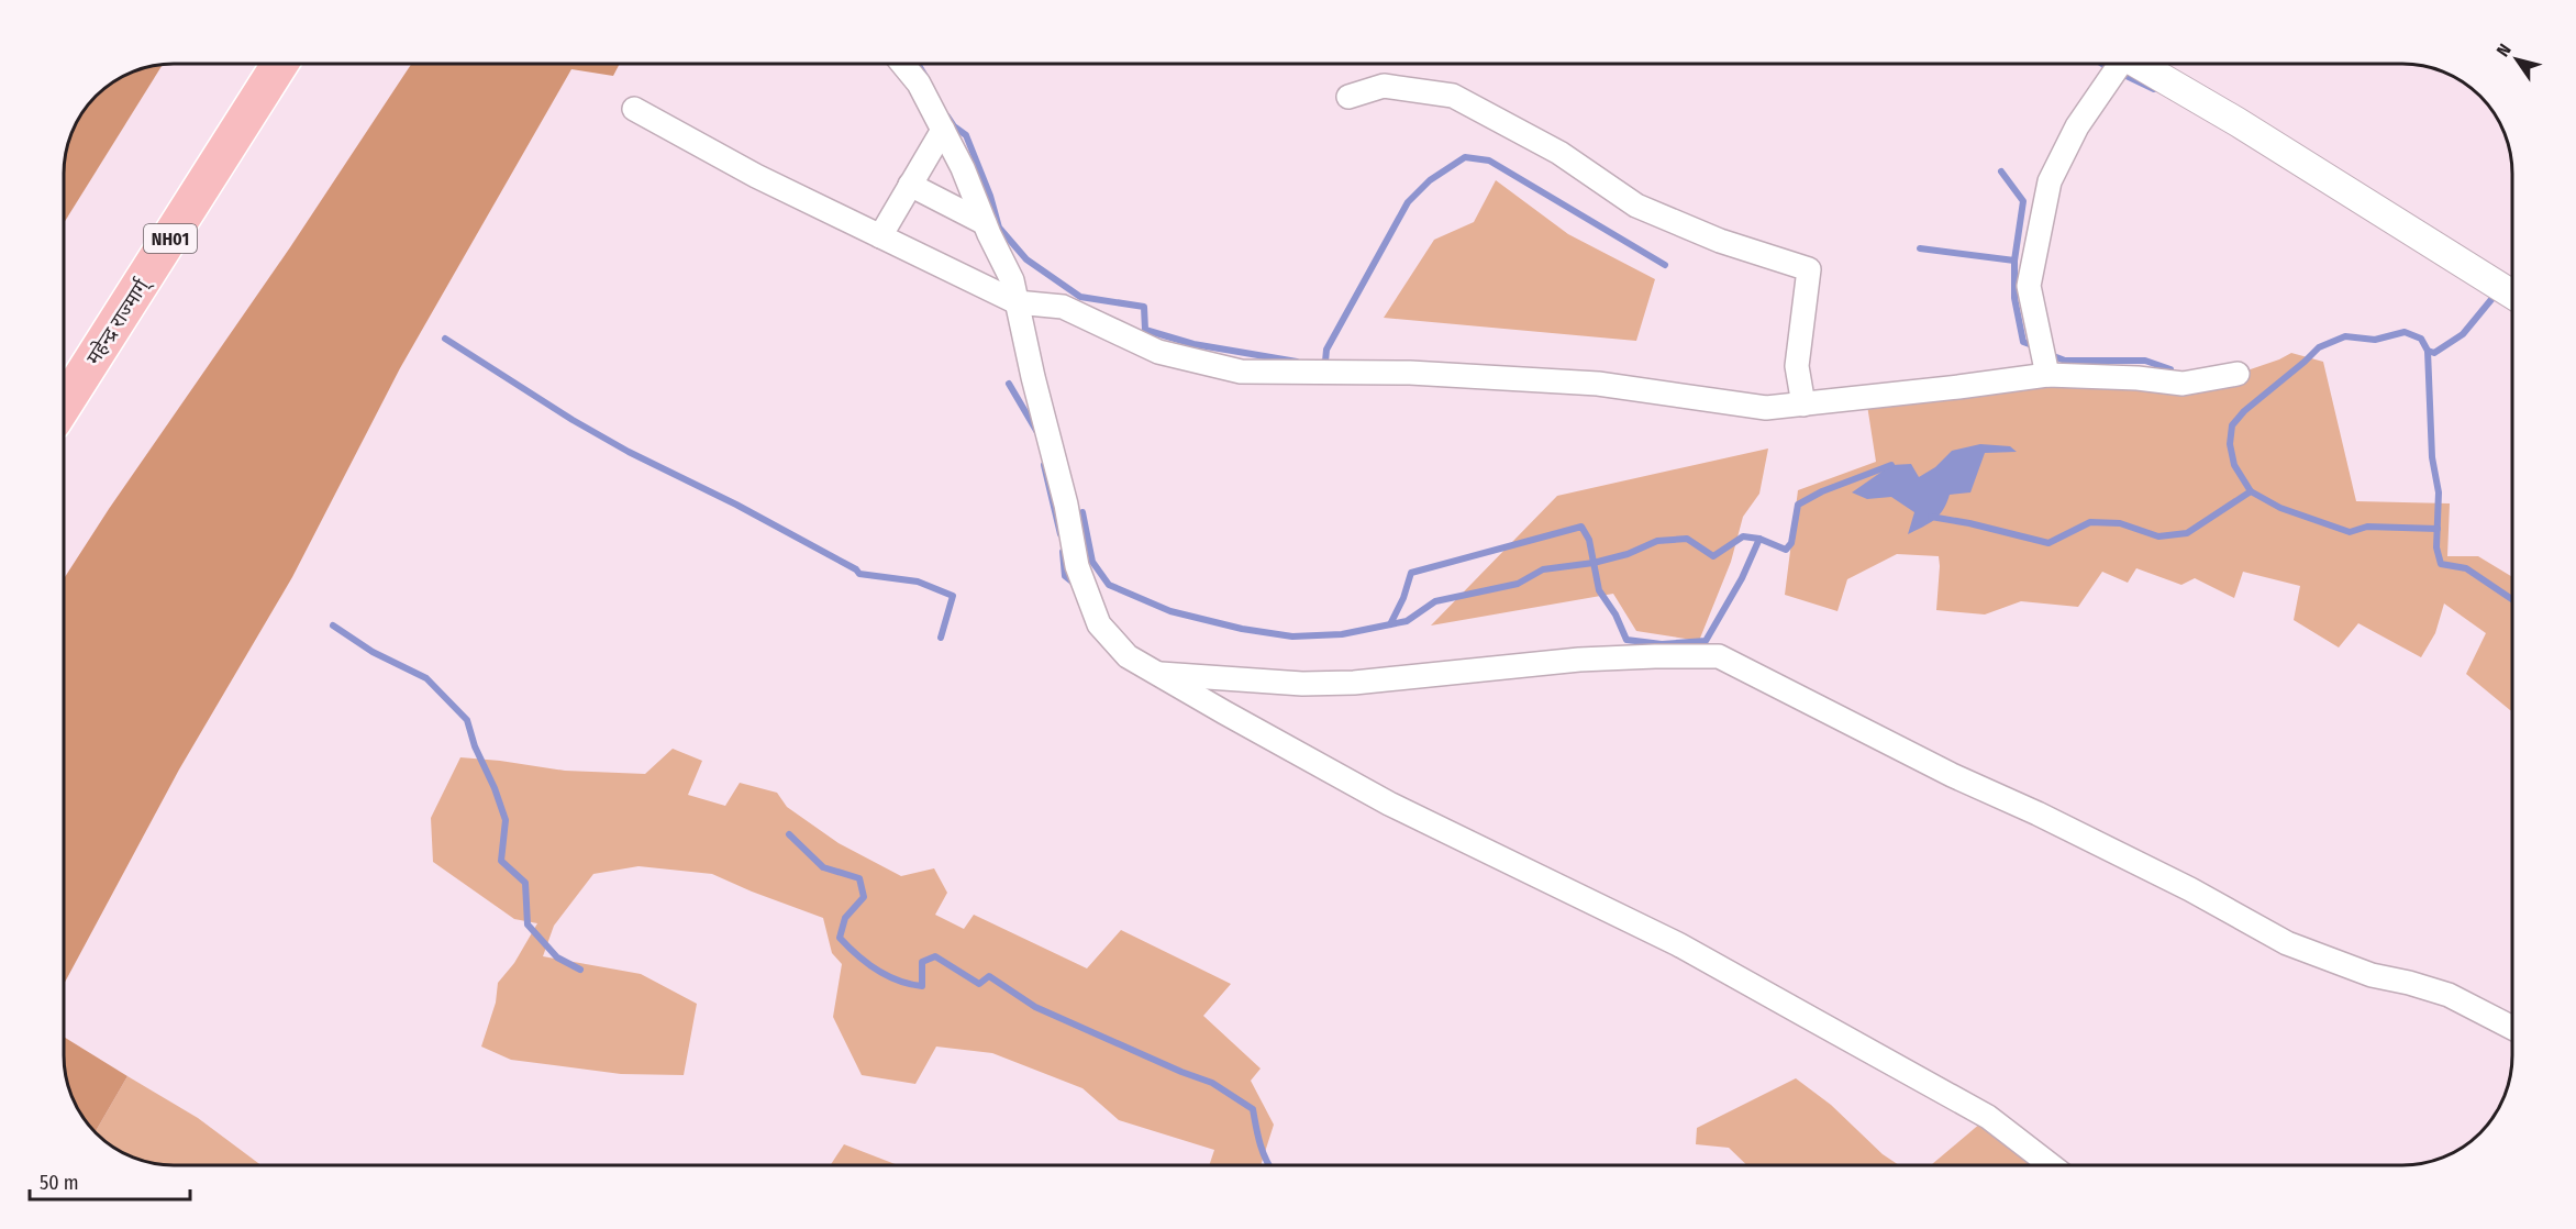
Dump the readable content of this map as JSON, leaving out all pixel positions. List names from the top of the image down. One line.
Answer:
{"streets":{"highway":["NH01","महेन्द्र राज्मार्ग्"]},"scale_bar":"50 m","north":"top left"}
